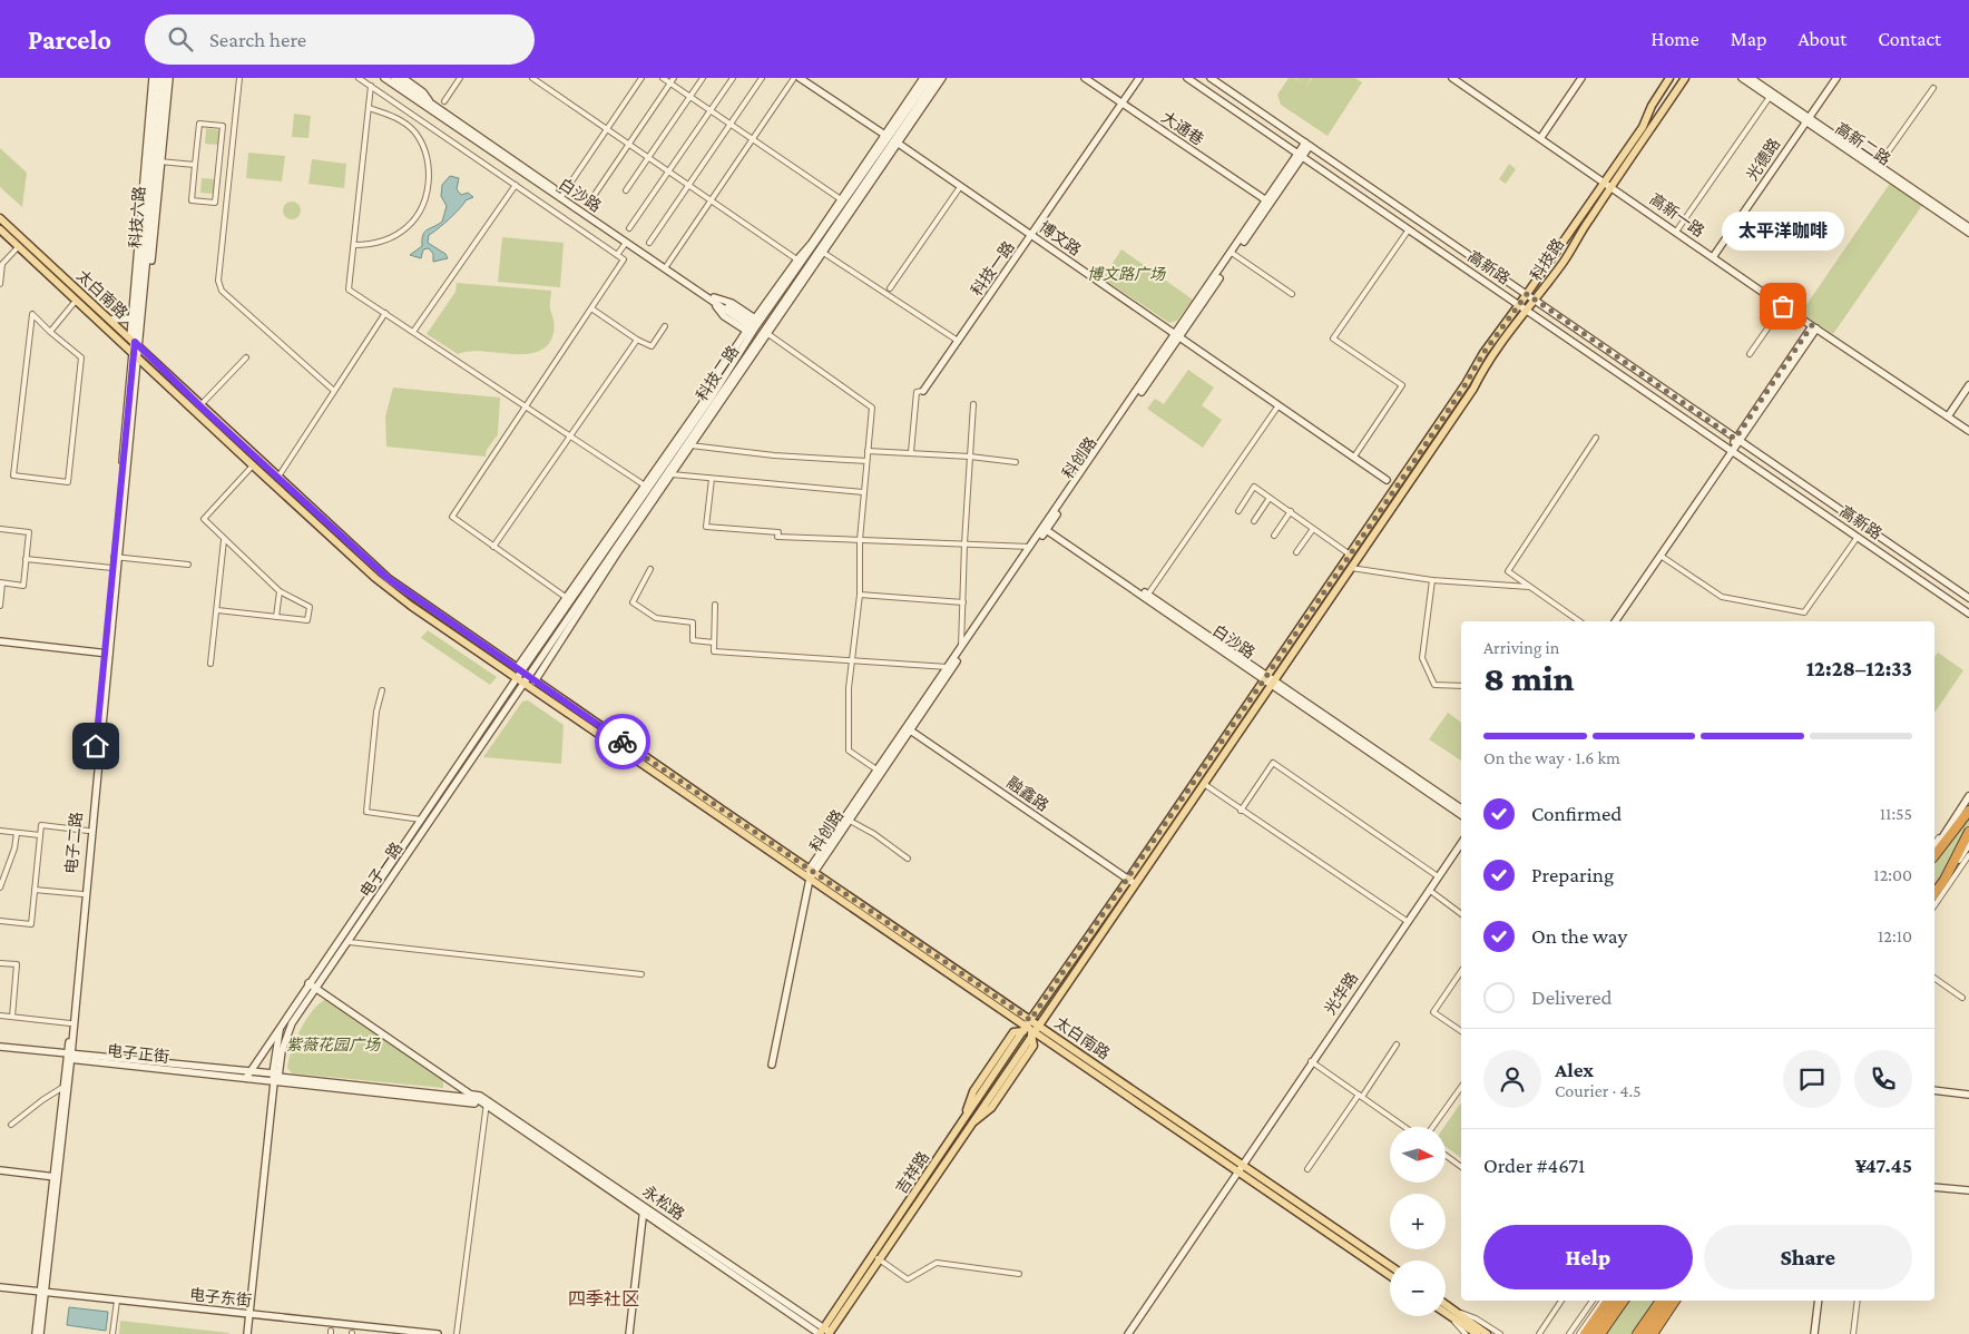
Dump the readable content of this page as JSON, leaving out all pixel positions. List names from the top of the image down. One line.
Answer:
{"streets":{"main road":["科技路","太白南路","吉祥路"],"street":["大通巷","高新二路","光德路","白沙路","高新一路","科技六路","博文路","高新路","科技一路","科技二路","科创路","融鑫路","电子二路","电子一路","光华路","电子正街","永松路","电子东街"]},"crossings":[["大通巷","科技一路"],["大通巷","科创路"],["高新二路","光德路"],["光德路","高新一路"],["白沙路","科技路"],["白沙路","科技二路"],["白沙路","科创路"],["高新一路","科技路"],["科技六路","太白南路"],["科技六路","电子二路"],["博文路","科技一路"],["博文路","科技二路"],["博文路","科创路"],["科技路","高新路"],["科技路","太白南路"],["科技路","融鑫路"],["科技路","吉祥路"],["高新路","科创路"],["太白南路","科技二路"],["太白南路","科创路"],["太白南路","电子二路"],["太白南路","电子一路"],["太白南路","光华路"],["太白南路","吉祥路"],["科技二路","电子一路"],["科创路","融鑫路"],["电子二路","电子正街"],["电子二路","电子东街"],["电子一路","电子正街"],["电子一路","永松路"],["电子一路","电子东街"],["吉祥路","永松路"]],"districts":["四季社区"],"parks":["博文路广场","紫薇花园广场"],"places":["太平洋咖啡"],"north":"right","page":{"header":"Parcelo","search":"Search here","nav":["Home","Map","About","Contact"],"bubble":"太平洋咖啡","heading":["8 min","Arriving in","12:28–12:33"],"panel":["Alex","Courier · 4.5","Order #4671","¥47.45"],"bar":"On the way · 1.6 km","list":[["Confirmed","11:55"],["Preparing","12:00"],["On the way","12:10"],"Delivered"],"map_buttons":["+","−"],"buttons":["Help","Share"]}}
